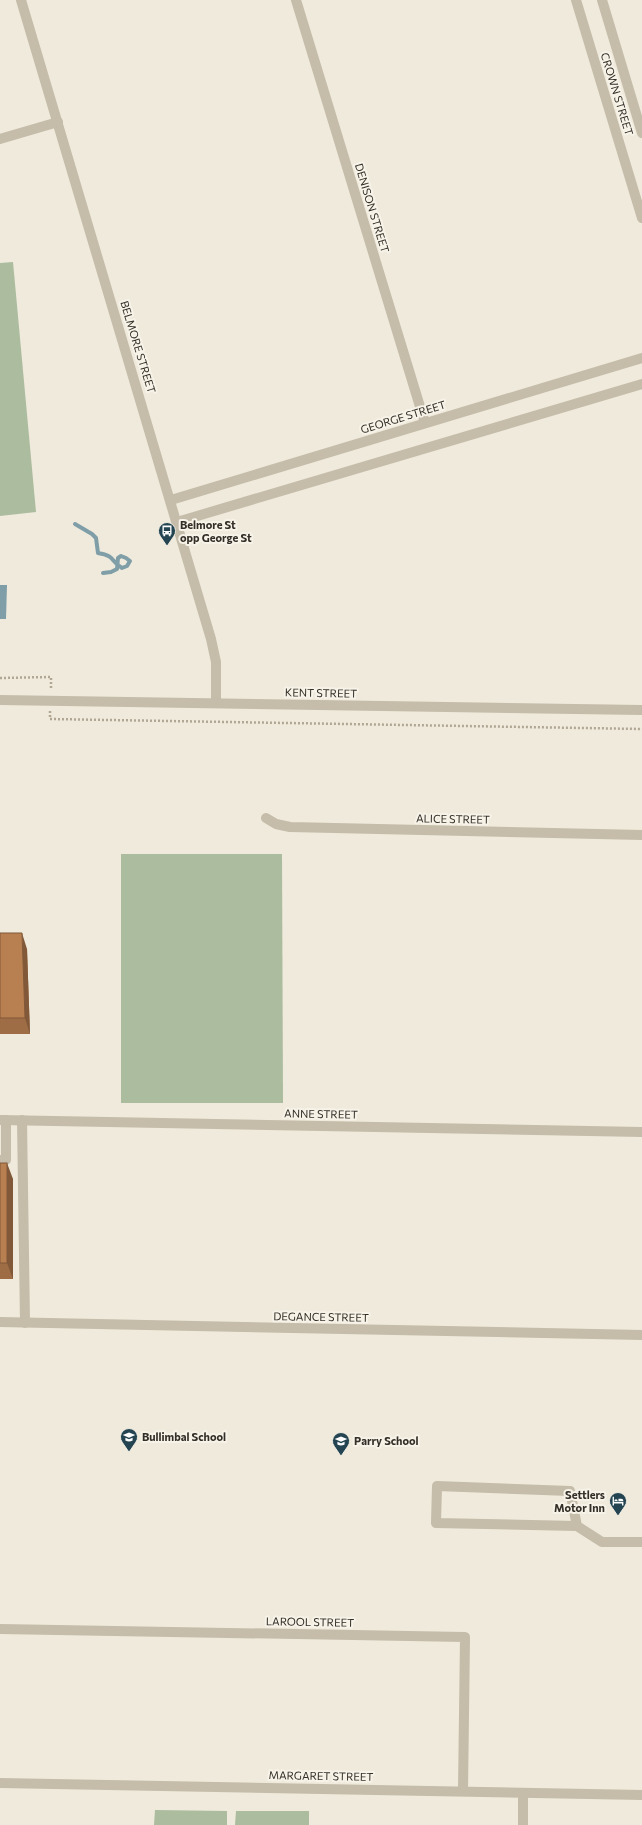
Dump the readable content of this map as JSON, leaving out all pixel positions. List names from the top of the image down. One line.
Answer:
{"streets":{"street":["CROWN STREET","DENISON STREET","BELMORE STREET","GEORGE STREET","KENT STREET","ALICE STREET","ANNE STREET","DEGANCE STREET","LAROOL STREET","MARGARET STREET"]},"crossings":[["DENISON STREET","GEORGE STREET"],["BELMORE STREET","GEORGE STREET"],["BELMORE STREET","KENT STREET"],["LAROOL STREET","MARGARET STREET"]],"places":{"bus stop":["Belmore St opp George St"],"school or university":["Bullimbal School","Parry School"],"hotel":["Settlers Motor Inn"]}}
